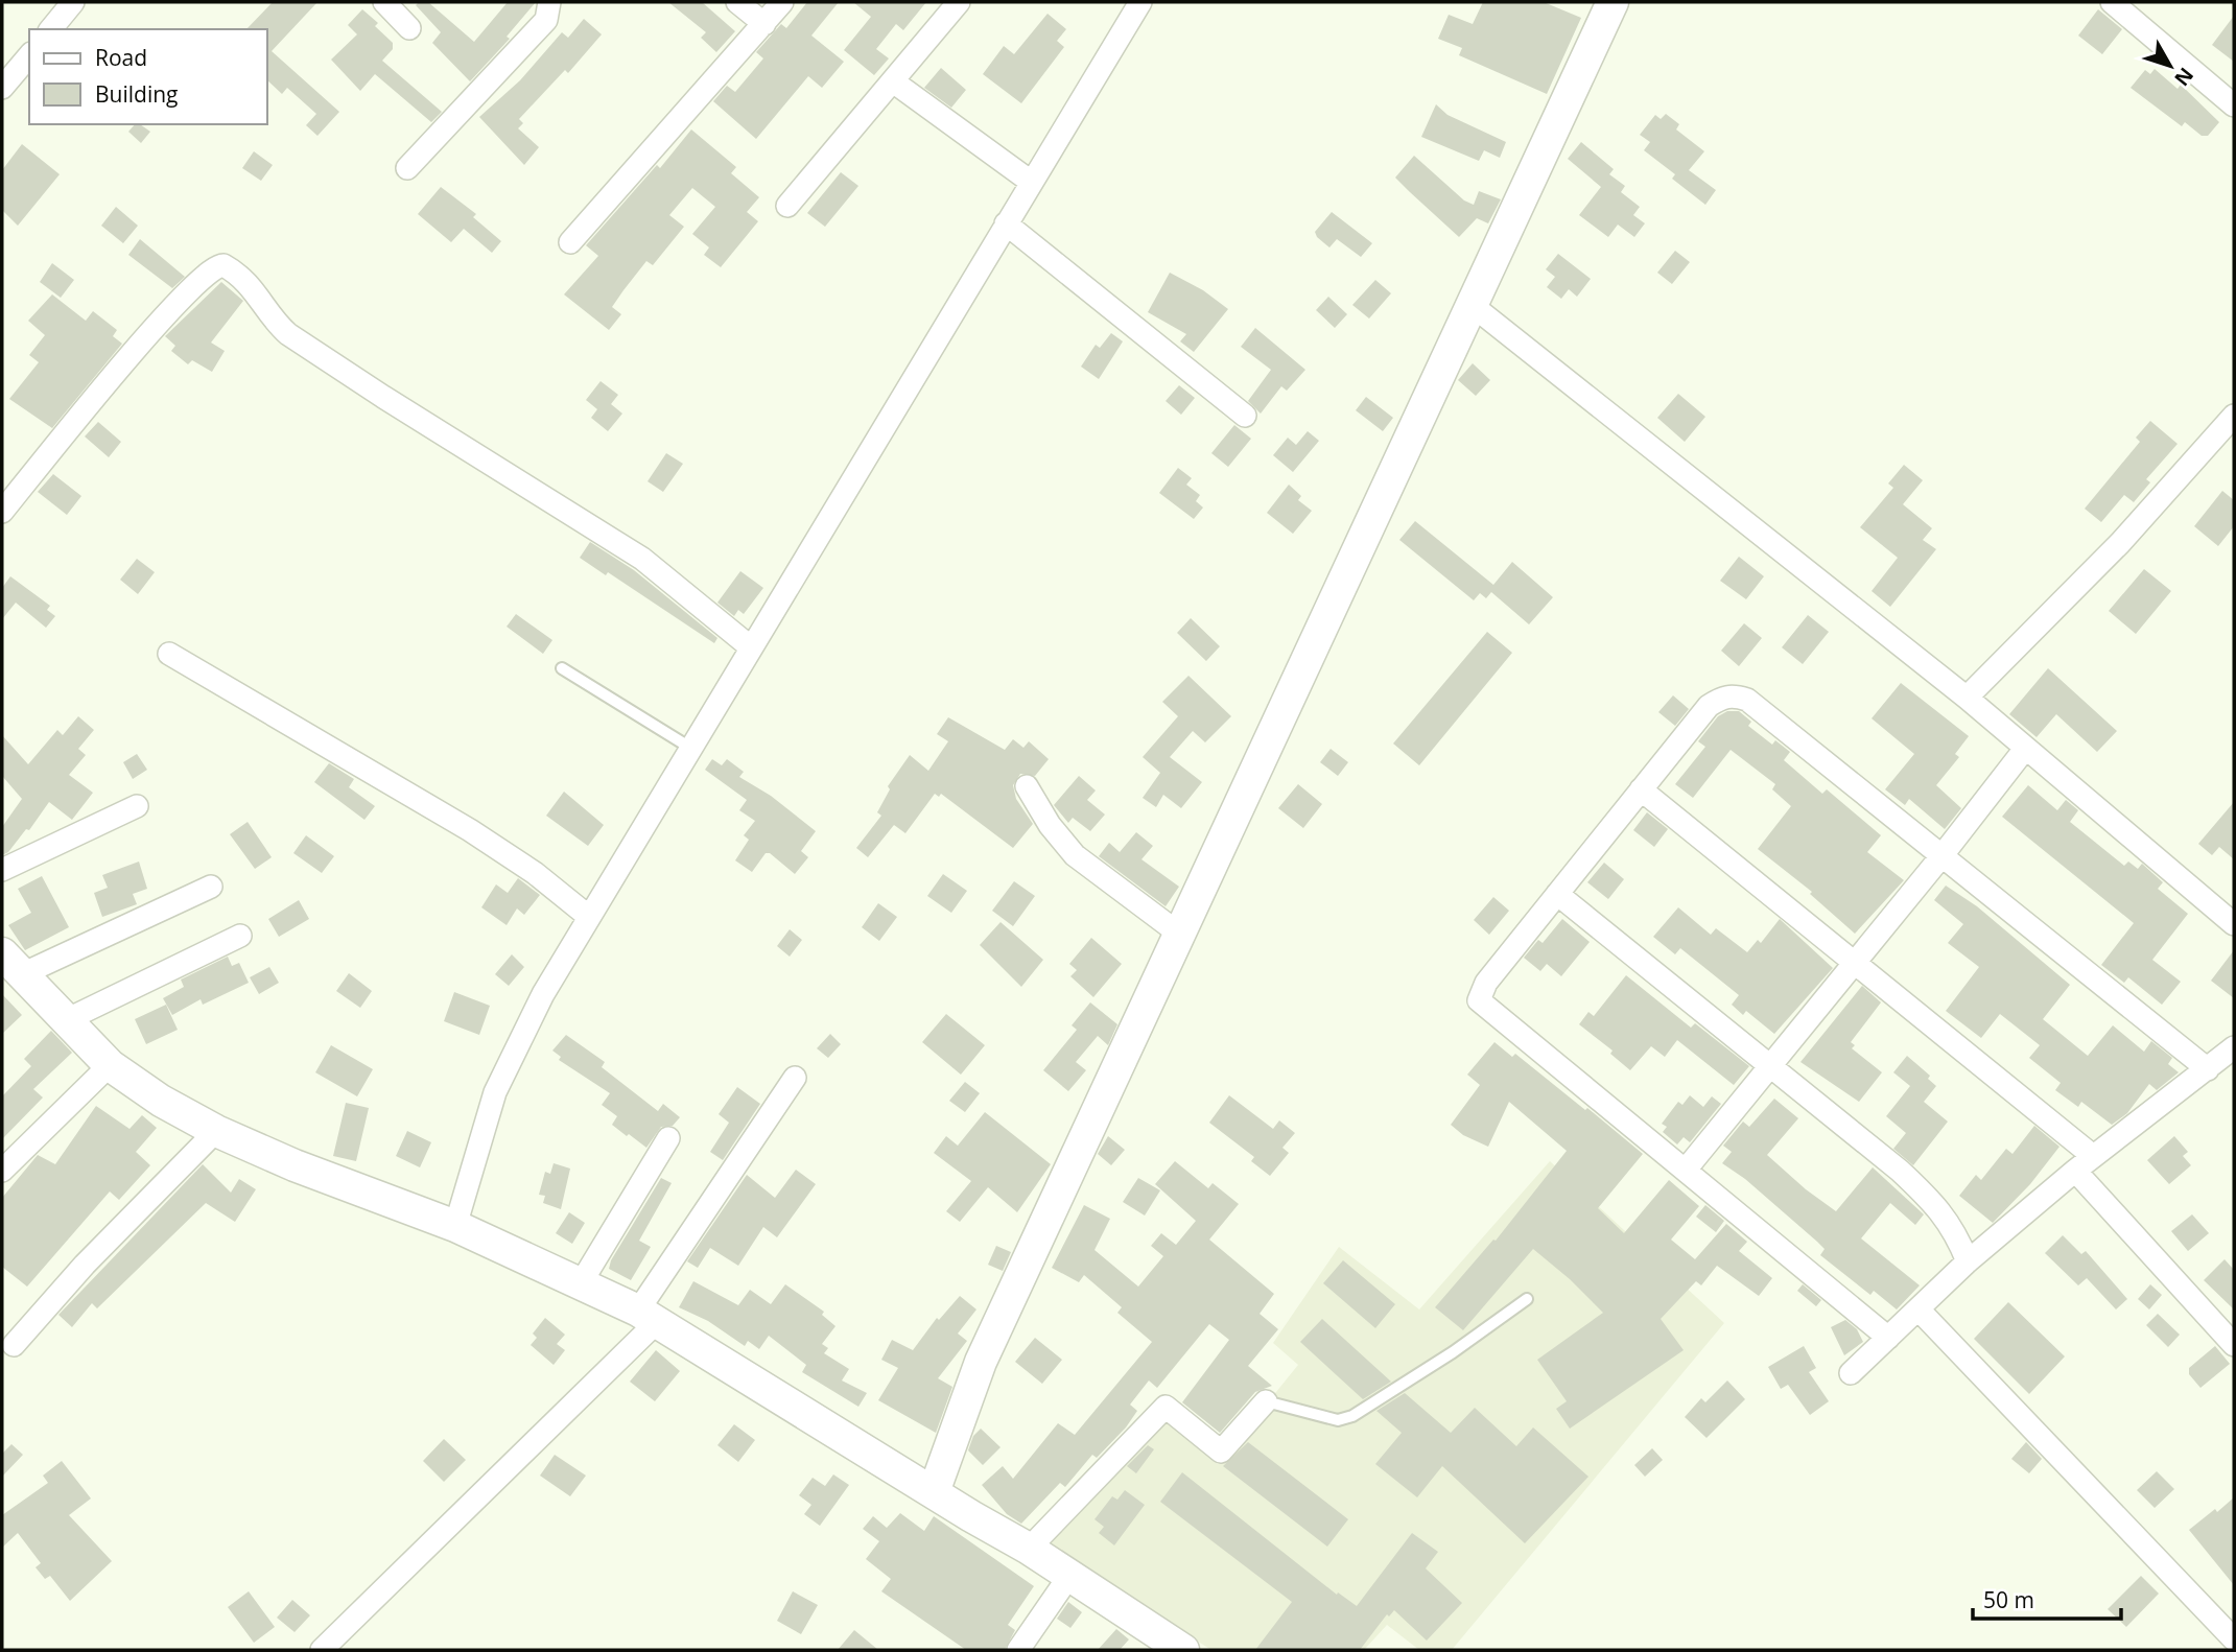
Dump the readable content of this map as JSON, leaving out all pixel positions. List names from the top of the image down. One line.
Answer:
{"legend":["Road","Building"],"scale_bar":"50 m","north":"bottom right"}
